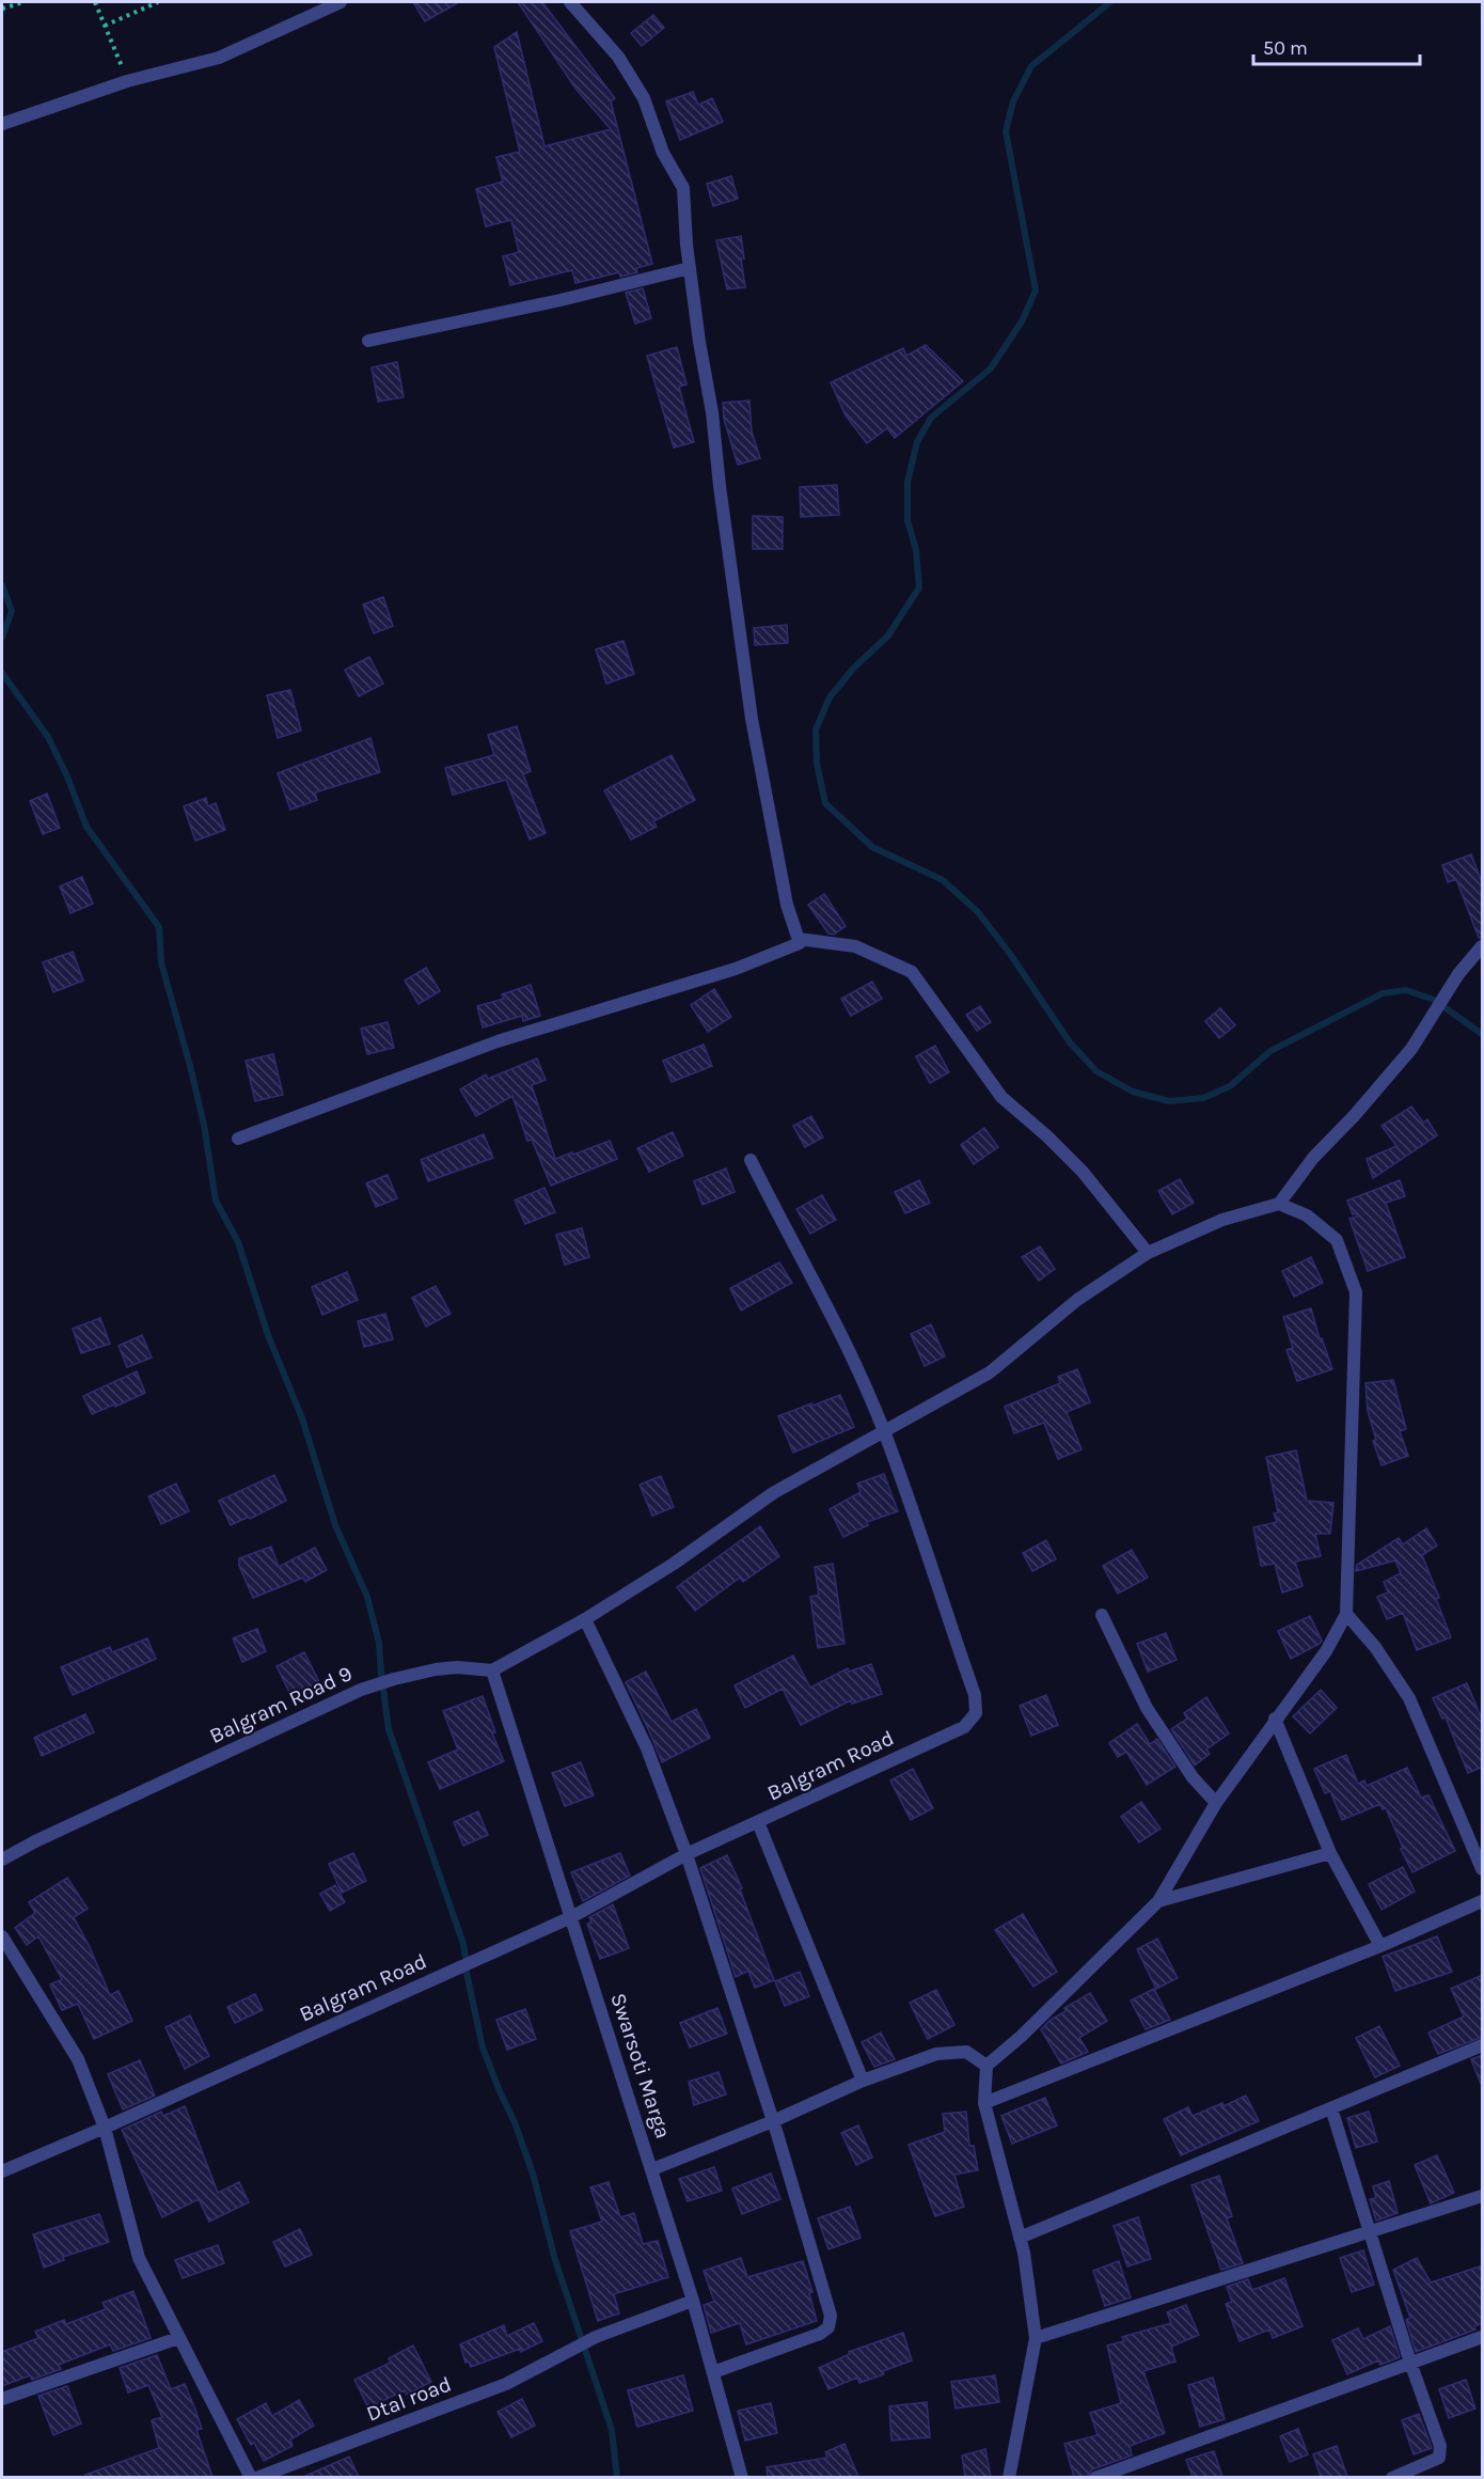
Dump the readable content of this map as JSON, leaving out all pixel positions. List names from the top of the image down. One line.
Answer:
{"streets":{"street":["Balgram Road 9","Balgram Road","Swarsoti Marga","Dtal road"]},"crossings":[["Balgram Road 9","Swarsoti Marga"],["Balgram Road","Swarsoti Marga"],["Swarsoti Marga","Dtal road"]],"scale_bar":"50 m"}
